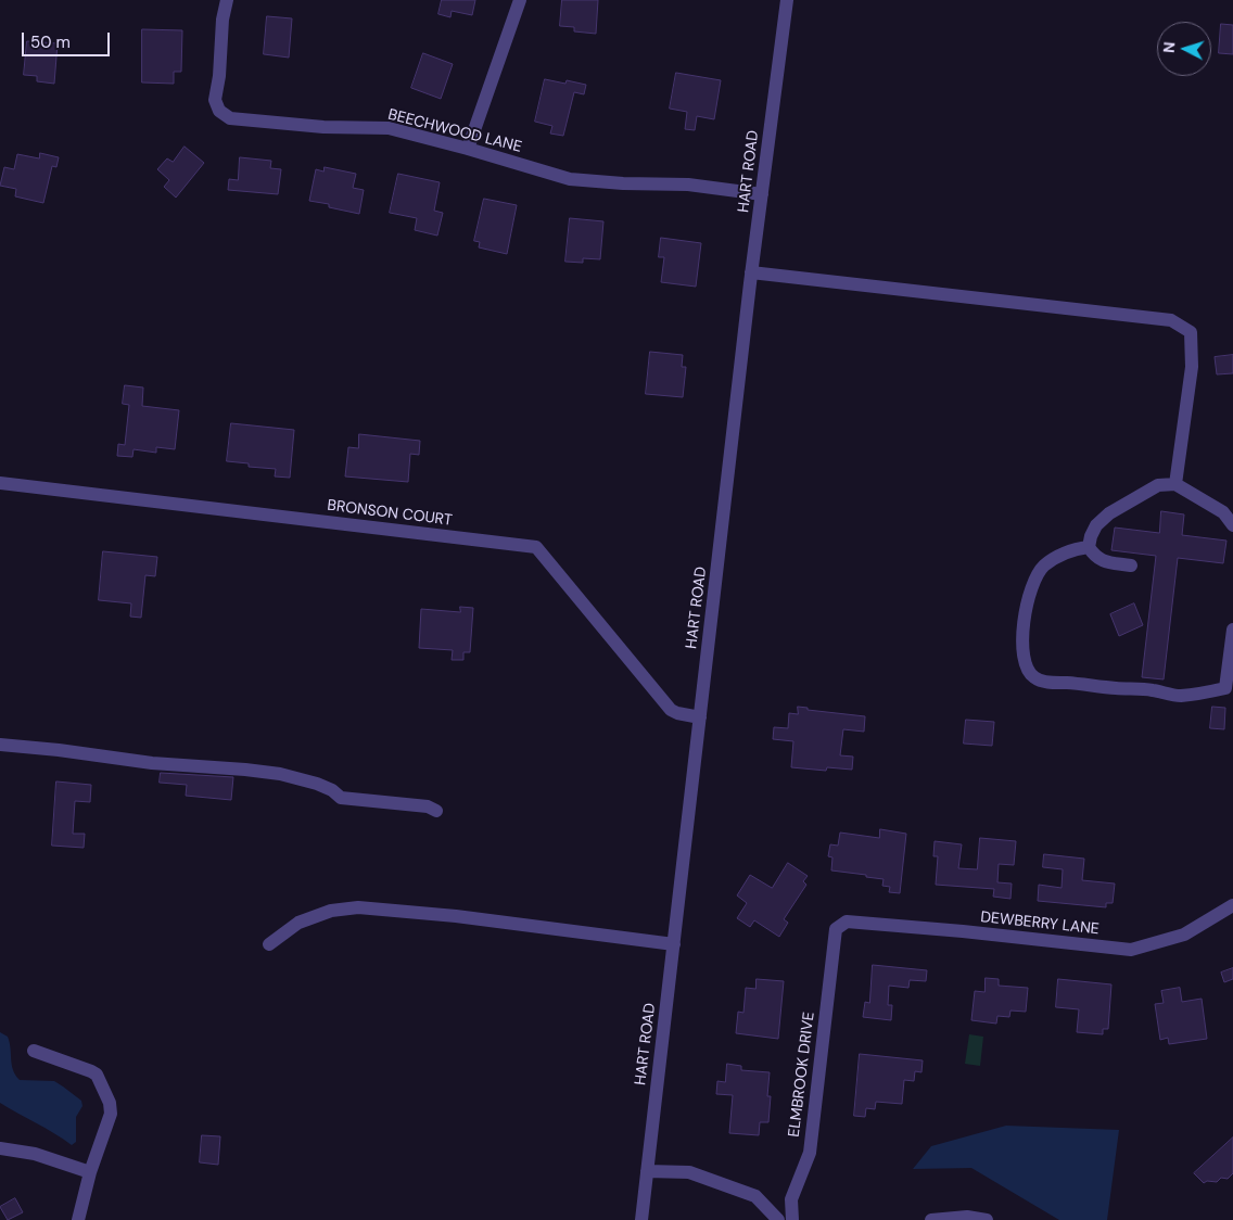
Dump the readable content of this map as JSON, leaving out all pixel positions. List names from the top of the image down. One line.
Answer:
{"streets":{"street":["BEECHWOOD LANE","HART ROAD","BRONSON COURT","DEWBERRY LANE","ELMBROOK DRIVE"]},"crossings":[["BEECHWOOD LANE","HART ROAD"],["HART ROAD","BRONSON COURT"],["DEWBERRY LANE","ELMBROOK DRIVE"]],"scale_bar":"50 m","north":"left"}
